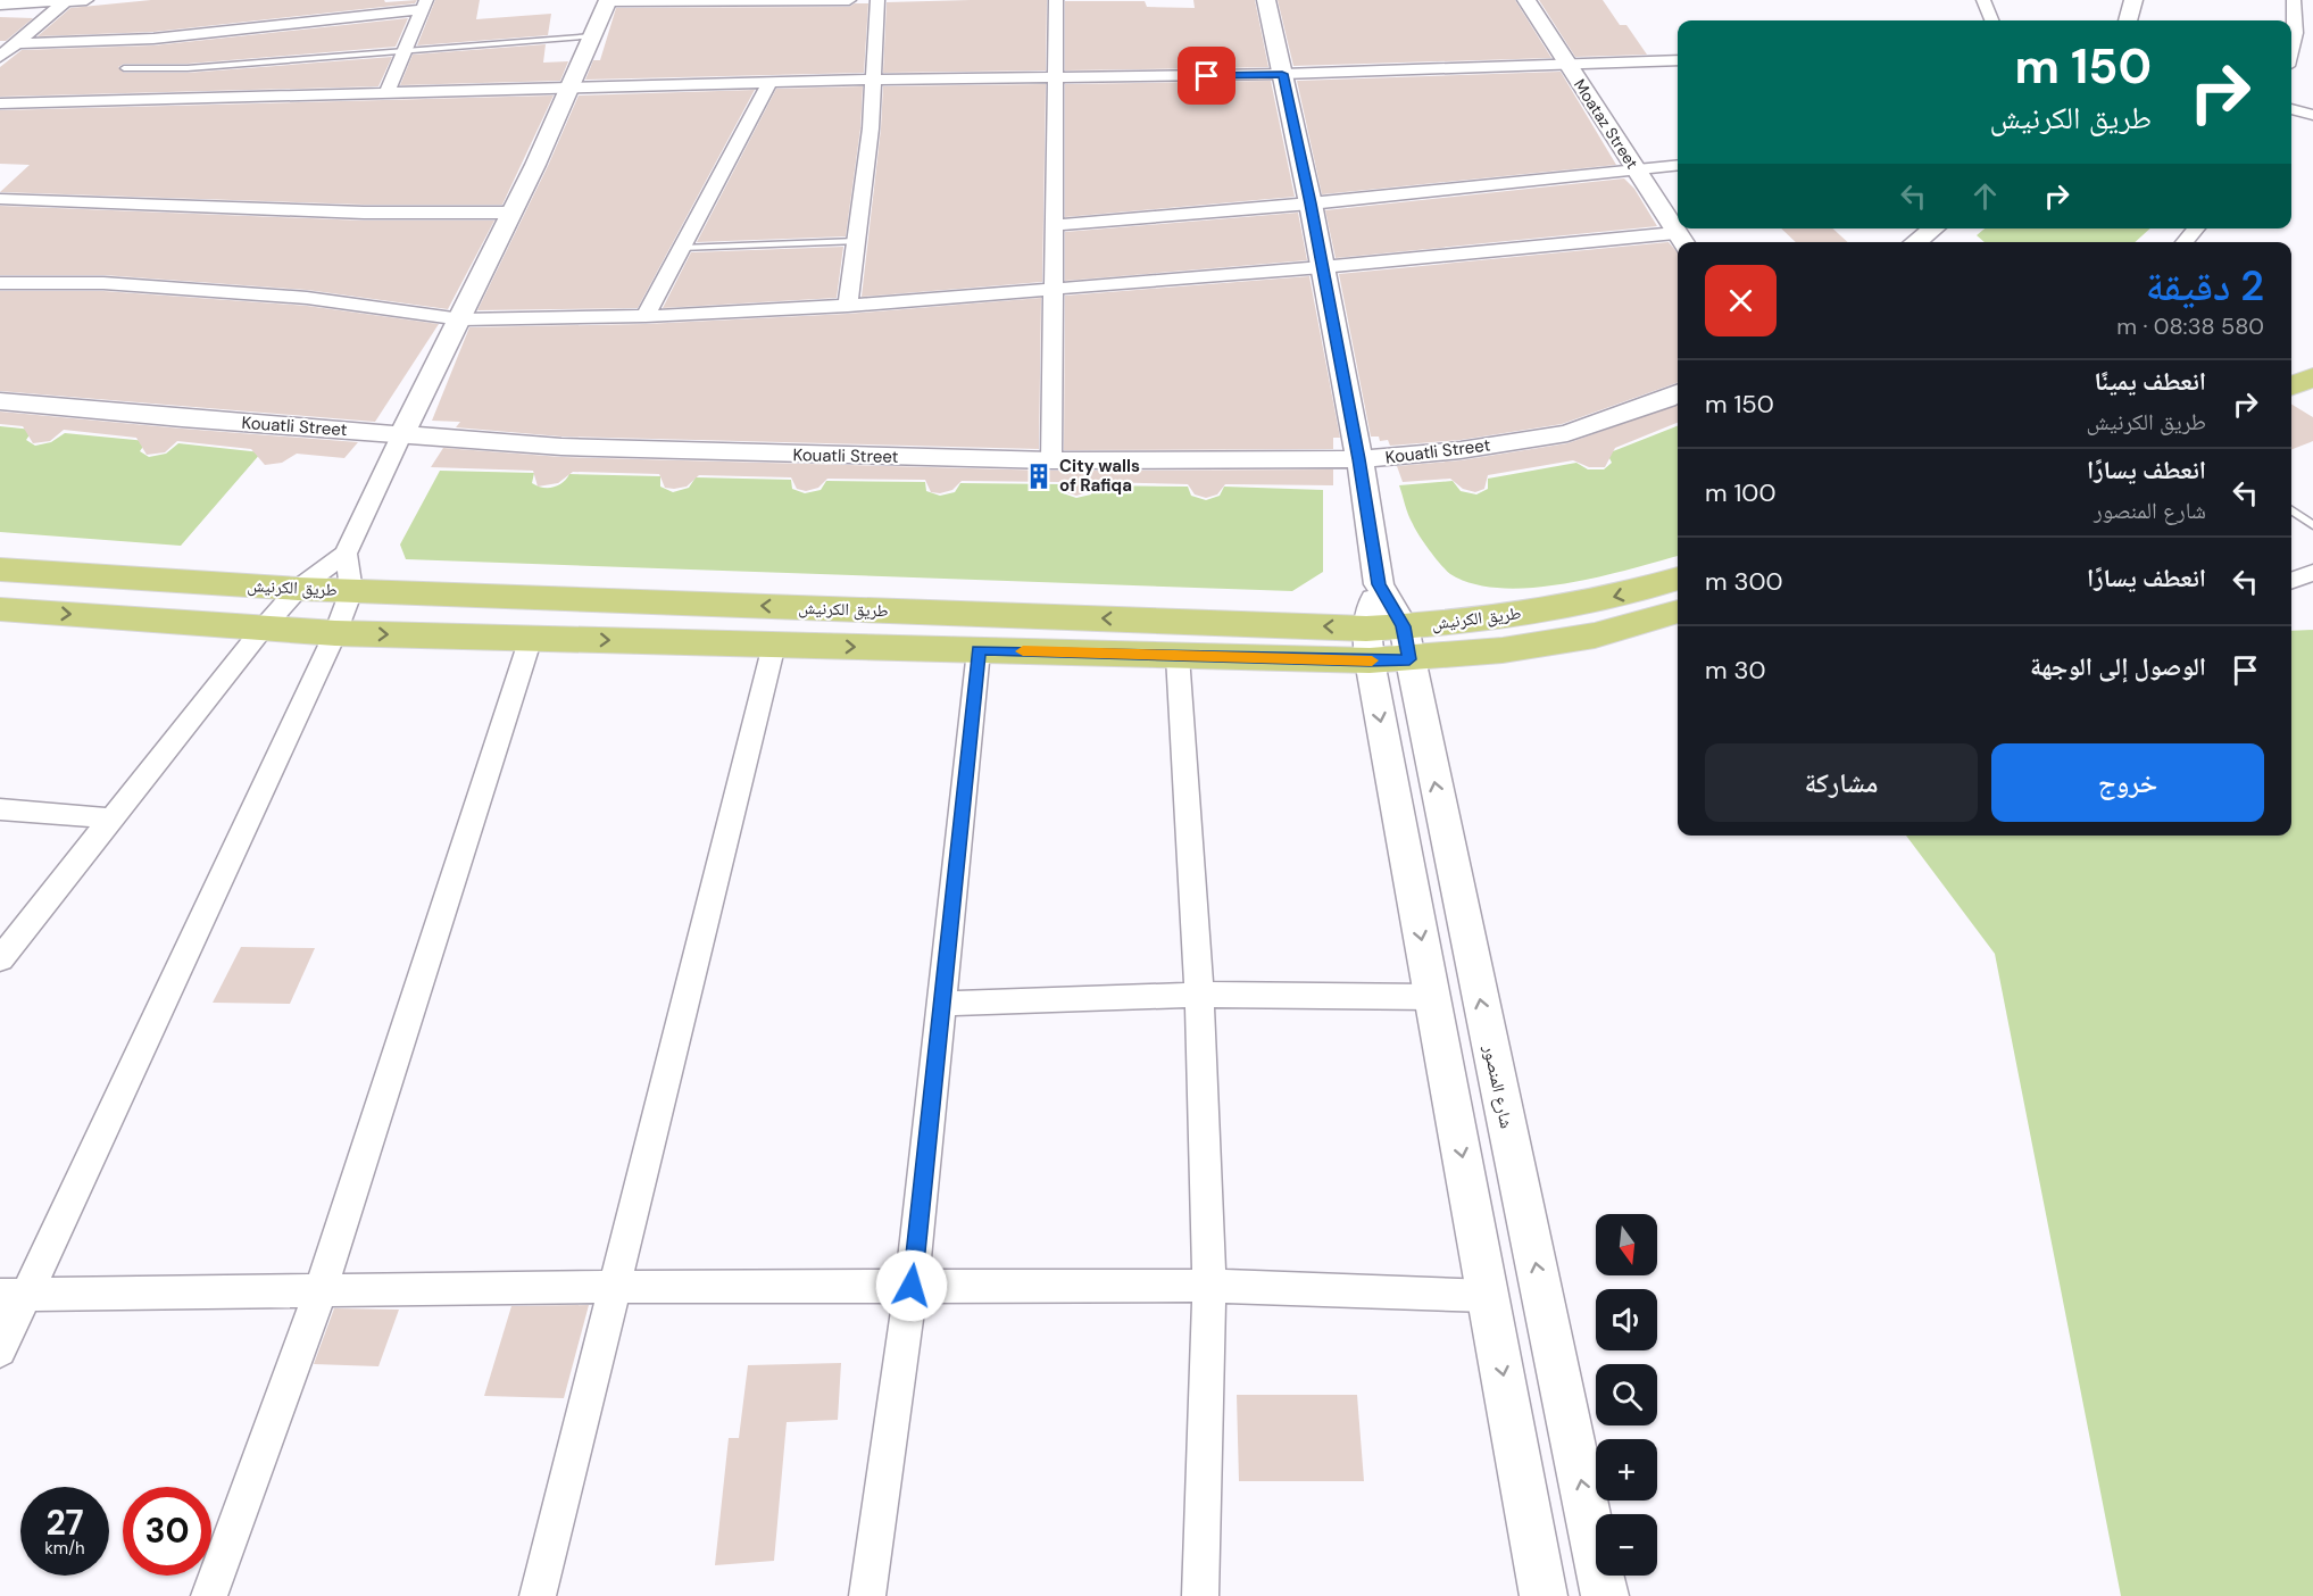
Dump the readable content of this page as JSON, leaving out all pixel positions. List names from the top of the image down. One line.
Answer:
{"streets":{"main road":["طريق الكرنيش"],"street":["Moataz Street","Kouatli Street","شارع المنصور"]},"crossings":[["Kouatli Street","شارع المنصور"],["طريق الكرنيش","شارع المنصور"]],"places":{"building":["City walls of Rafiqa"]},"north":"bottom","page":{"turn":["150 m","طريق الكرنيش"],"heading":["2 دقيقة","580 m · 08:38"],"list":[{"name":"انعطف يمينًا","note":"طريق الكرنيش","value":"150 m"},{"name":"انعطف يسارًا","note":"شارع المنصور","value":"100 m"},{"name":"انعطف يسارًا","value":"300 m"},{"name":"الوصول إلى الوجهة","value":"30 m"}],"buttons":["خروج","مشاركة"],"map_buttons":["+","−"],"speed":"27 km/h","limit":"30"}}
